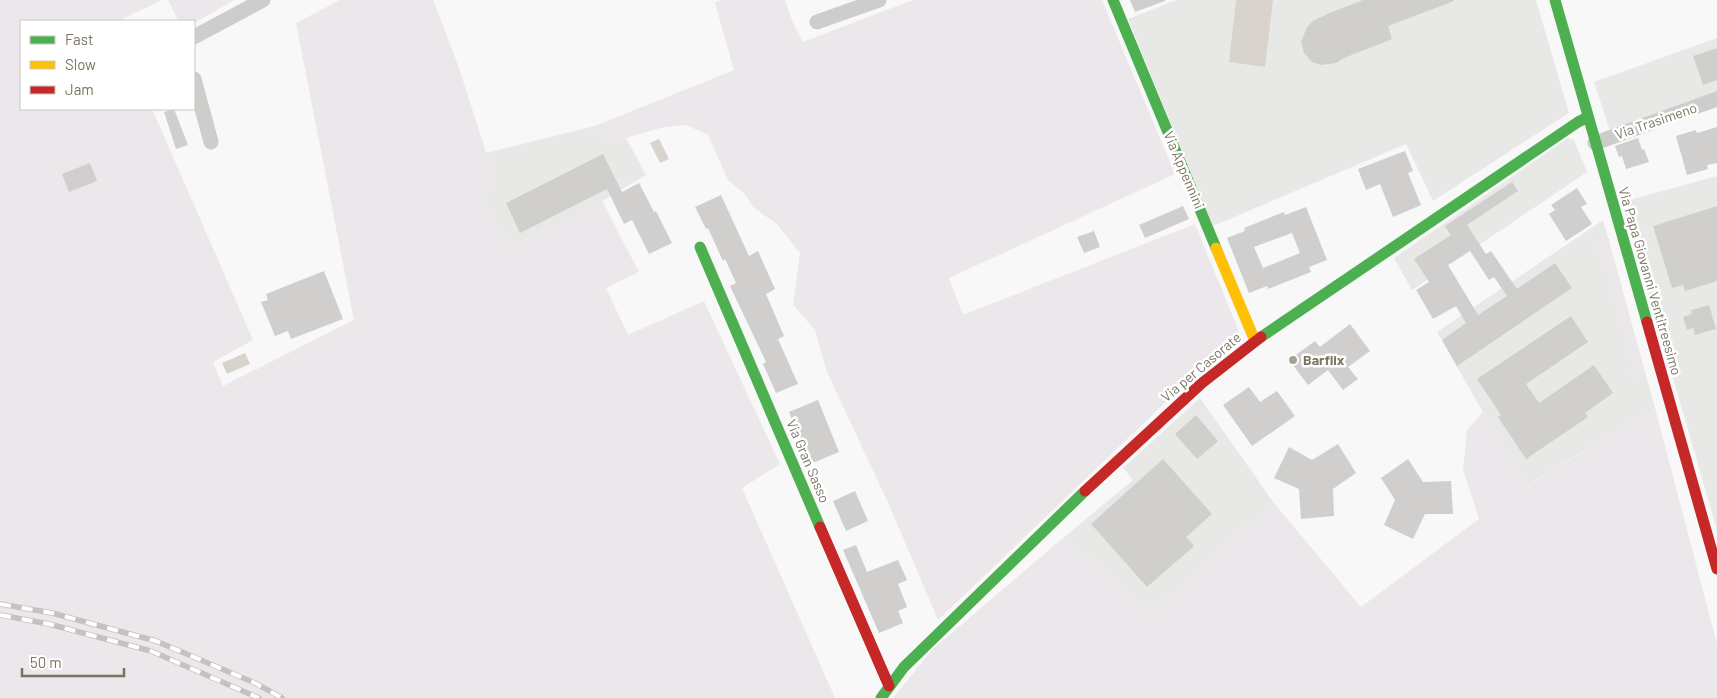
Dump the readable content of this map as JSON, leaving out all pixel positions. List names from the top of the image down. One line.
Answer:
{"streets":{"street":["Via Trasimeno","Via Appennini","Via Papa Giovanni Ventitreesimo","Via per Casorate","Via Gran Sasso"]},"crossings":[["Via Trasimeno","Via Papa Giovanni Ventitreesimo"],["Via Appennini","Via per Casorate"],["Via Papa Giovanni Ventitreesimo","Via per Casorate"],["Via per Casorate","Via Gran Sasso"]],"places":["Barflix"],"legend":["Fast","Slow","Jam"],"scale_bar":"50 m"}
